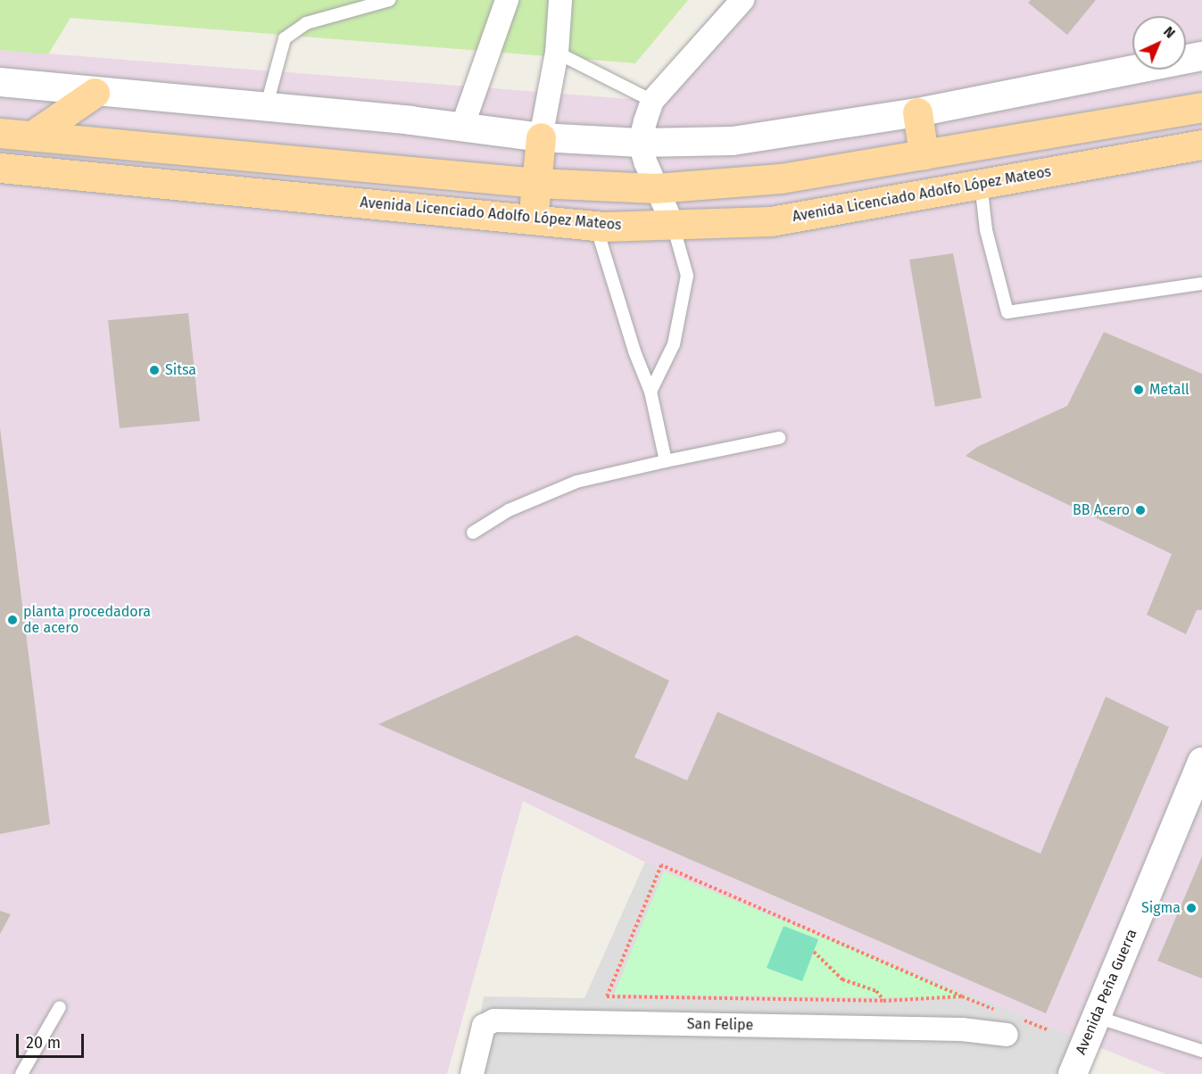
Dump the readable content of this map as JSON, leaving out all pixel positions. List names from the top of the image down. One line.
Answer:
{"streets":{"main road":["Avenida Licenciado Adolfo López Mateos"],"street":["Avenida Peña Guerra","San Felipe"]},"places":["Sitsa","Metall","BB Acero","planta procedadora de acero","Sigma"],"scale_bar":"20 m","north":"top right"}
